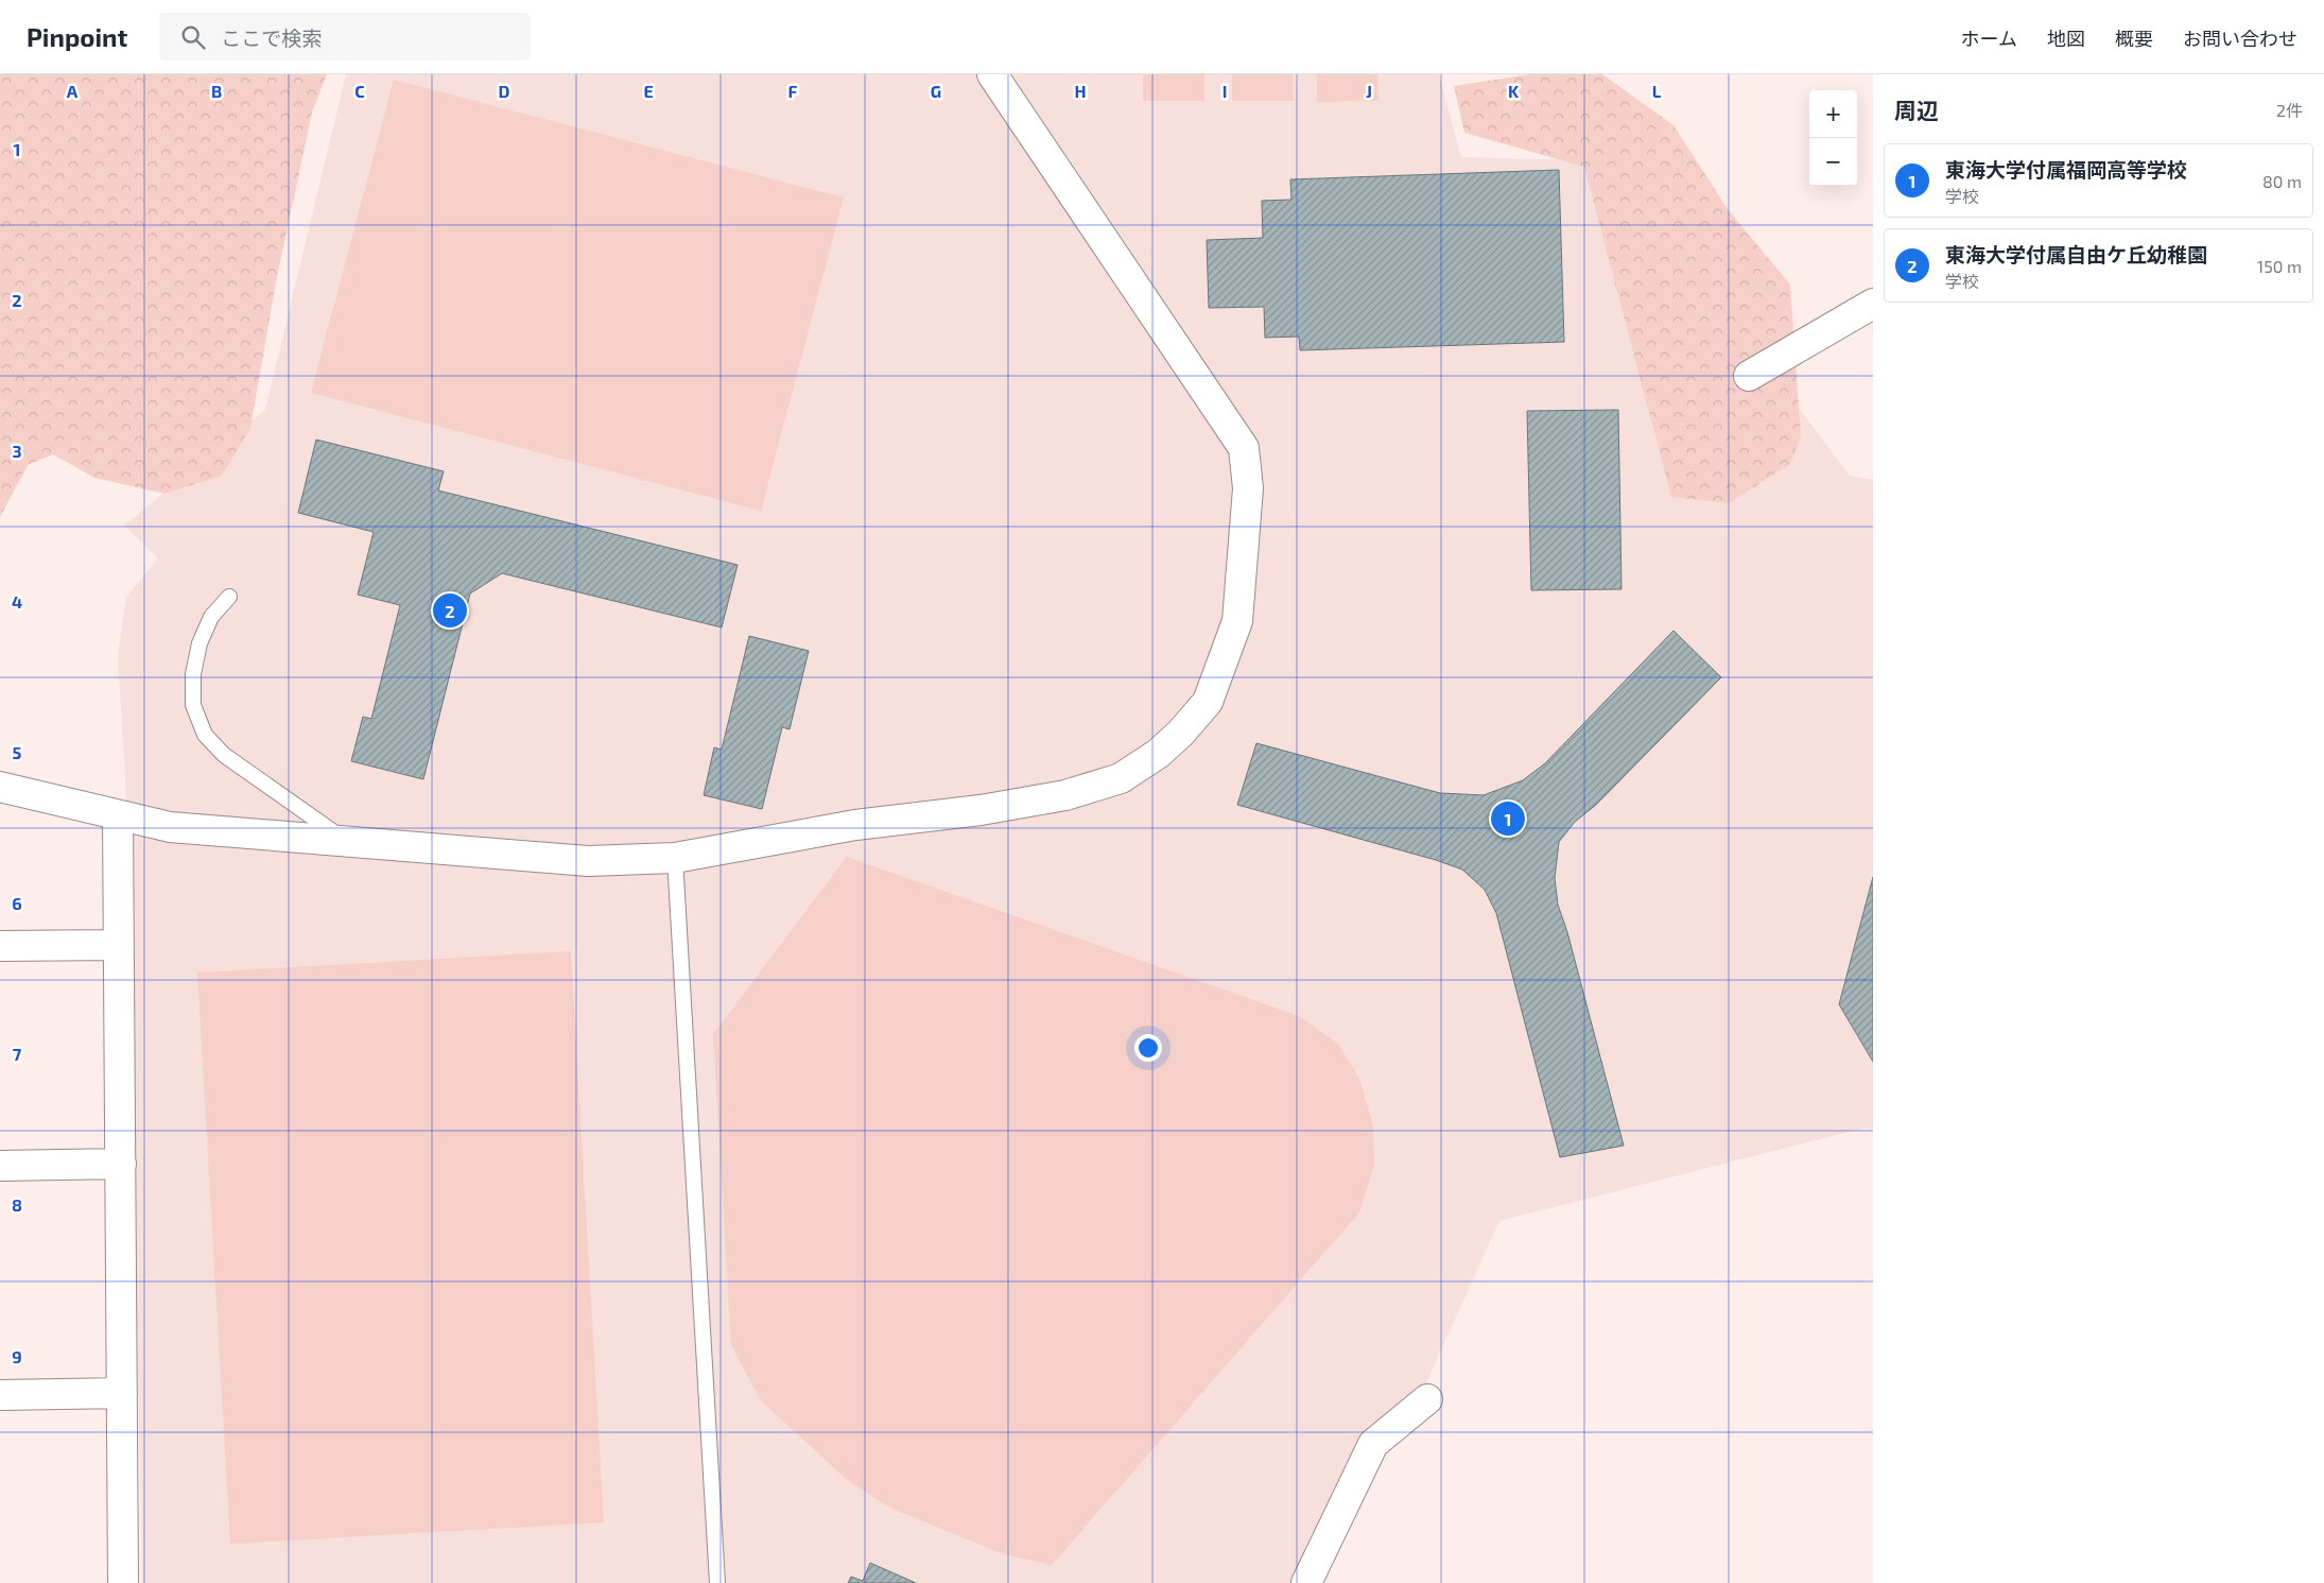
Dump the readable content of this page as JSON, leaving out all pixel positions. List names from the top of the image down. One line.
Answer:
{"page":{"header":"Pinpoint","search":"ここで検索","nav":["ホーム","地図","概要","お問い合わせ"],"heading":["周辺","2件"],"map_buttons":["+","−"],"list":[{"mark":"1","name":"東海大学付属福岡高等学校","note":"学校","value":"80 m"},{"mark":"2","name":"東海大学付属自由ケ丘幼稚園","note":"学校","value":"150 m"}],"pins":["2","1"]},"grid":{"columns":["A","B","C","D","E","F","G","H","I","J","K","L"],"rows":["1","2","3","4","5","6","7","8","9"]}}
